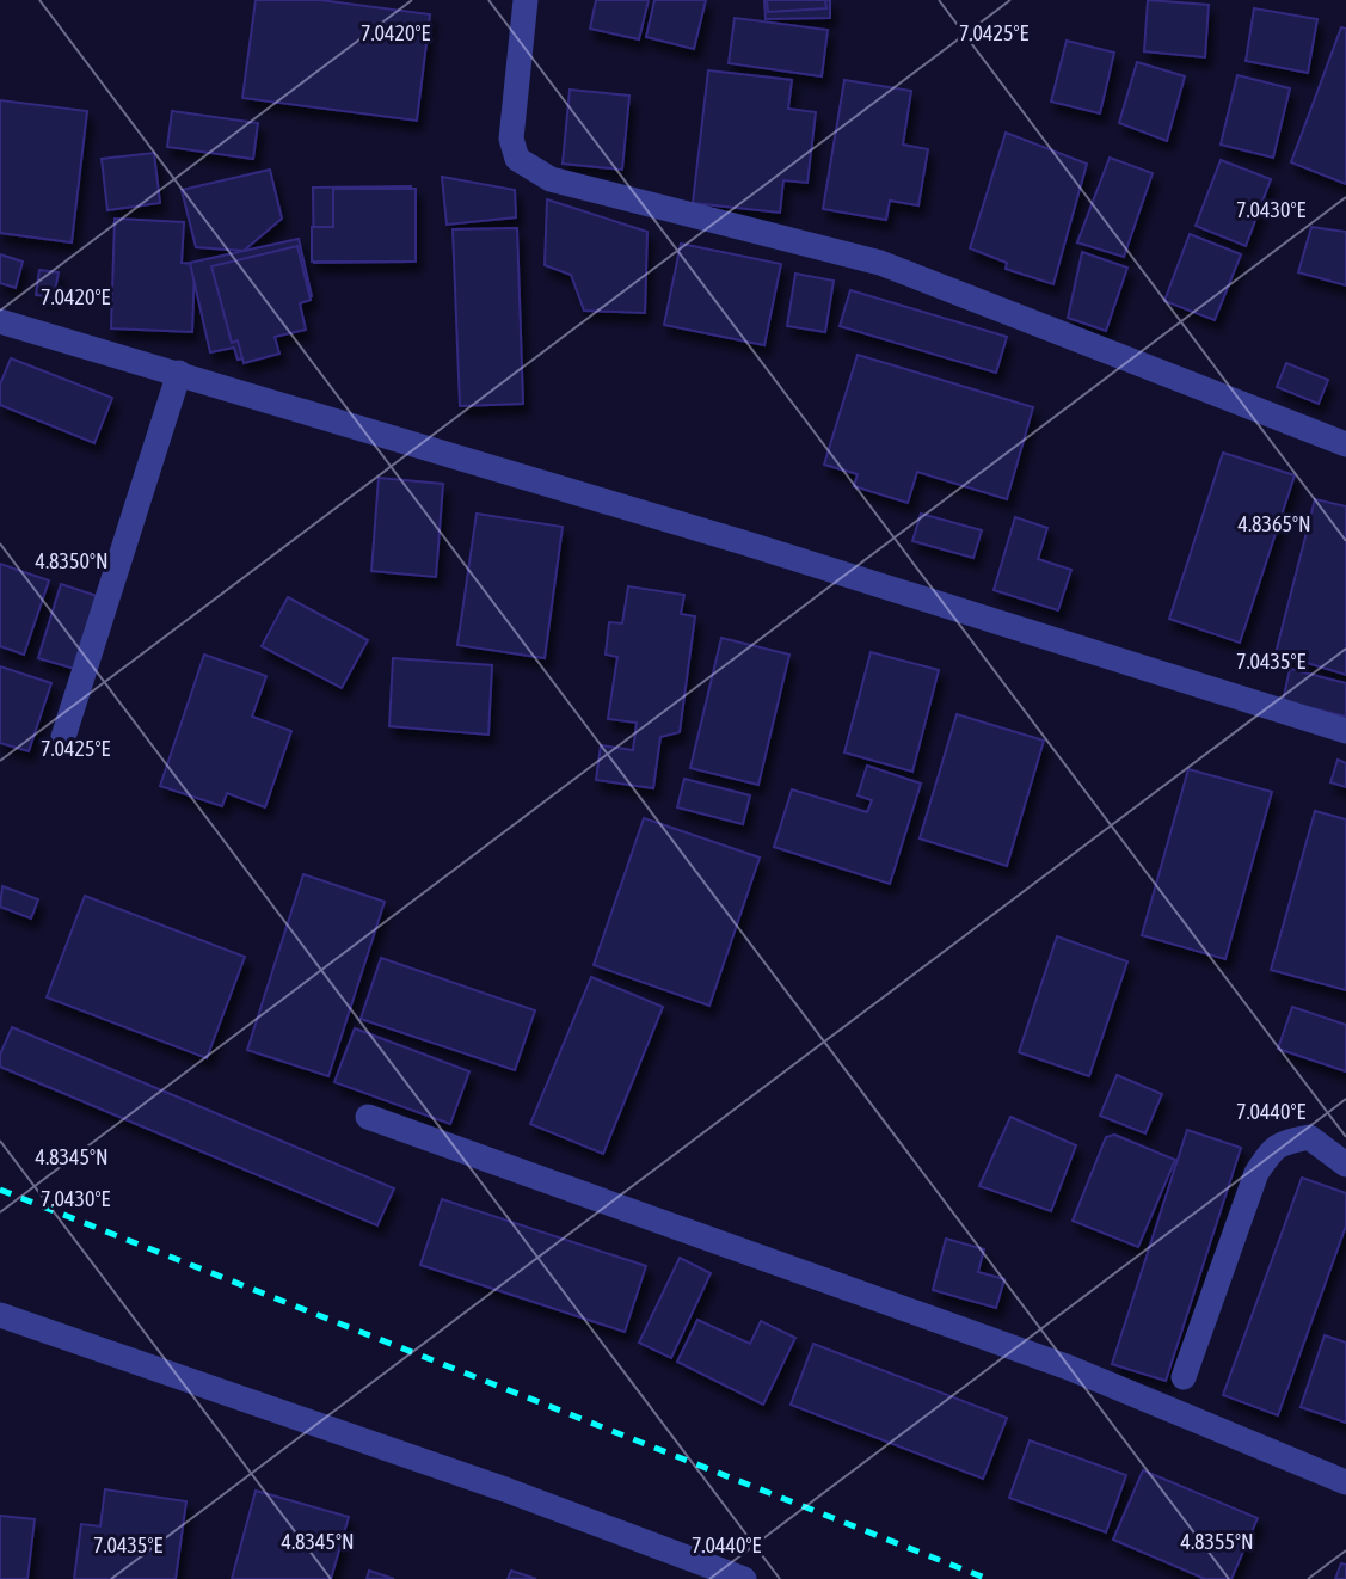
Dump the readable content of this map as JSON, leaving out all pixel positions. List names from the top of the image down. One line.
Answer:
{"coordinates":["7.0420°E","7.0425°E","7.0430°E","4.8365°N","4.8350°N","7.0435°E","7.0440°E","4.8345°N","4.8355°N"]}
